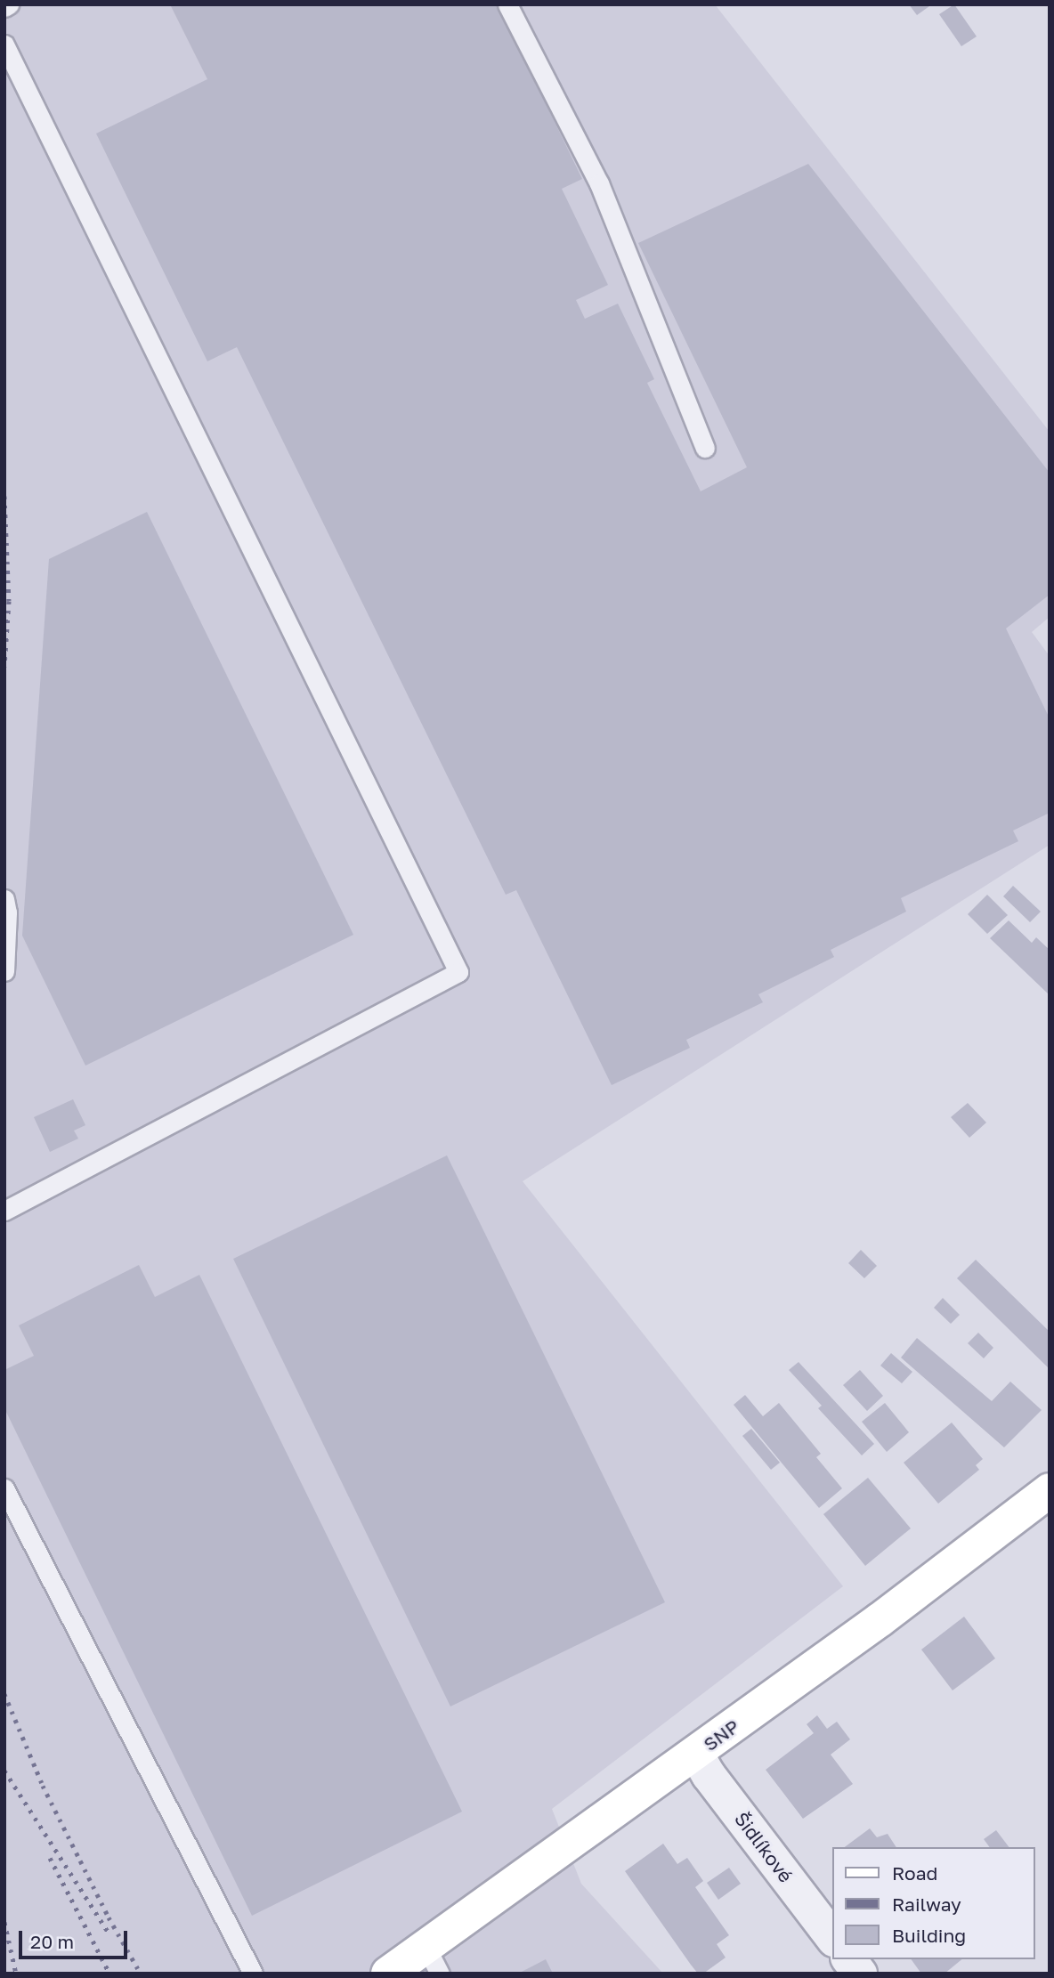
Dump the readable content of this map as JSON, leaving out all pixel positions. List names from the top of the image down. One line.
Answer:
{"streets":{"street":["SNP","Šidlíkové"]},"crossings":[["SNP","Šidlíkové"]],"legend":["Road","Railway","Building"],"scale_bar":"20 m"}
